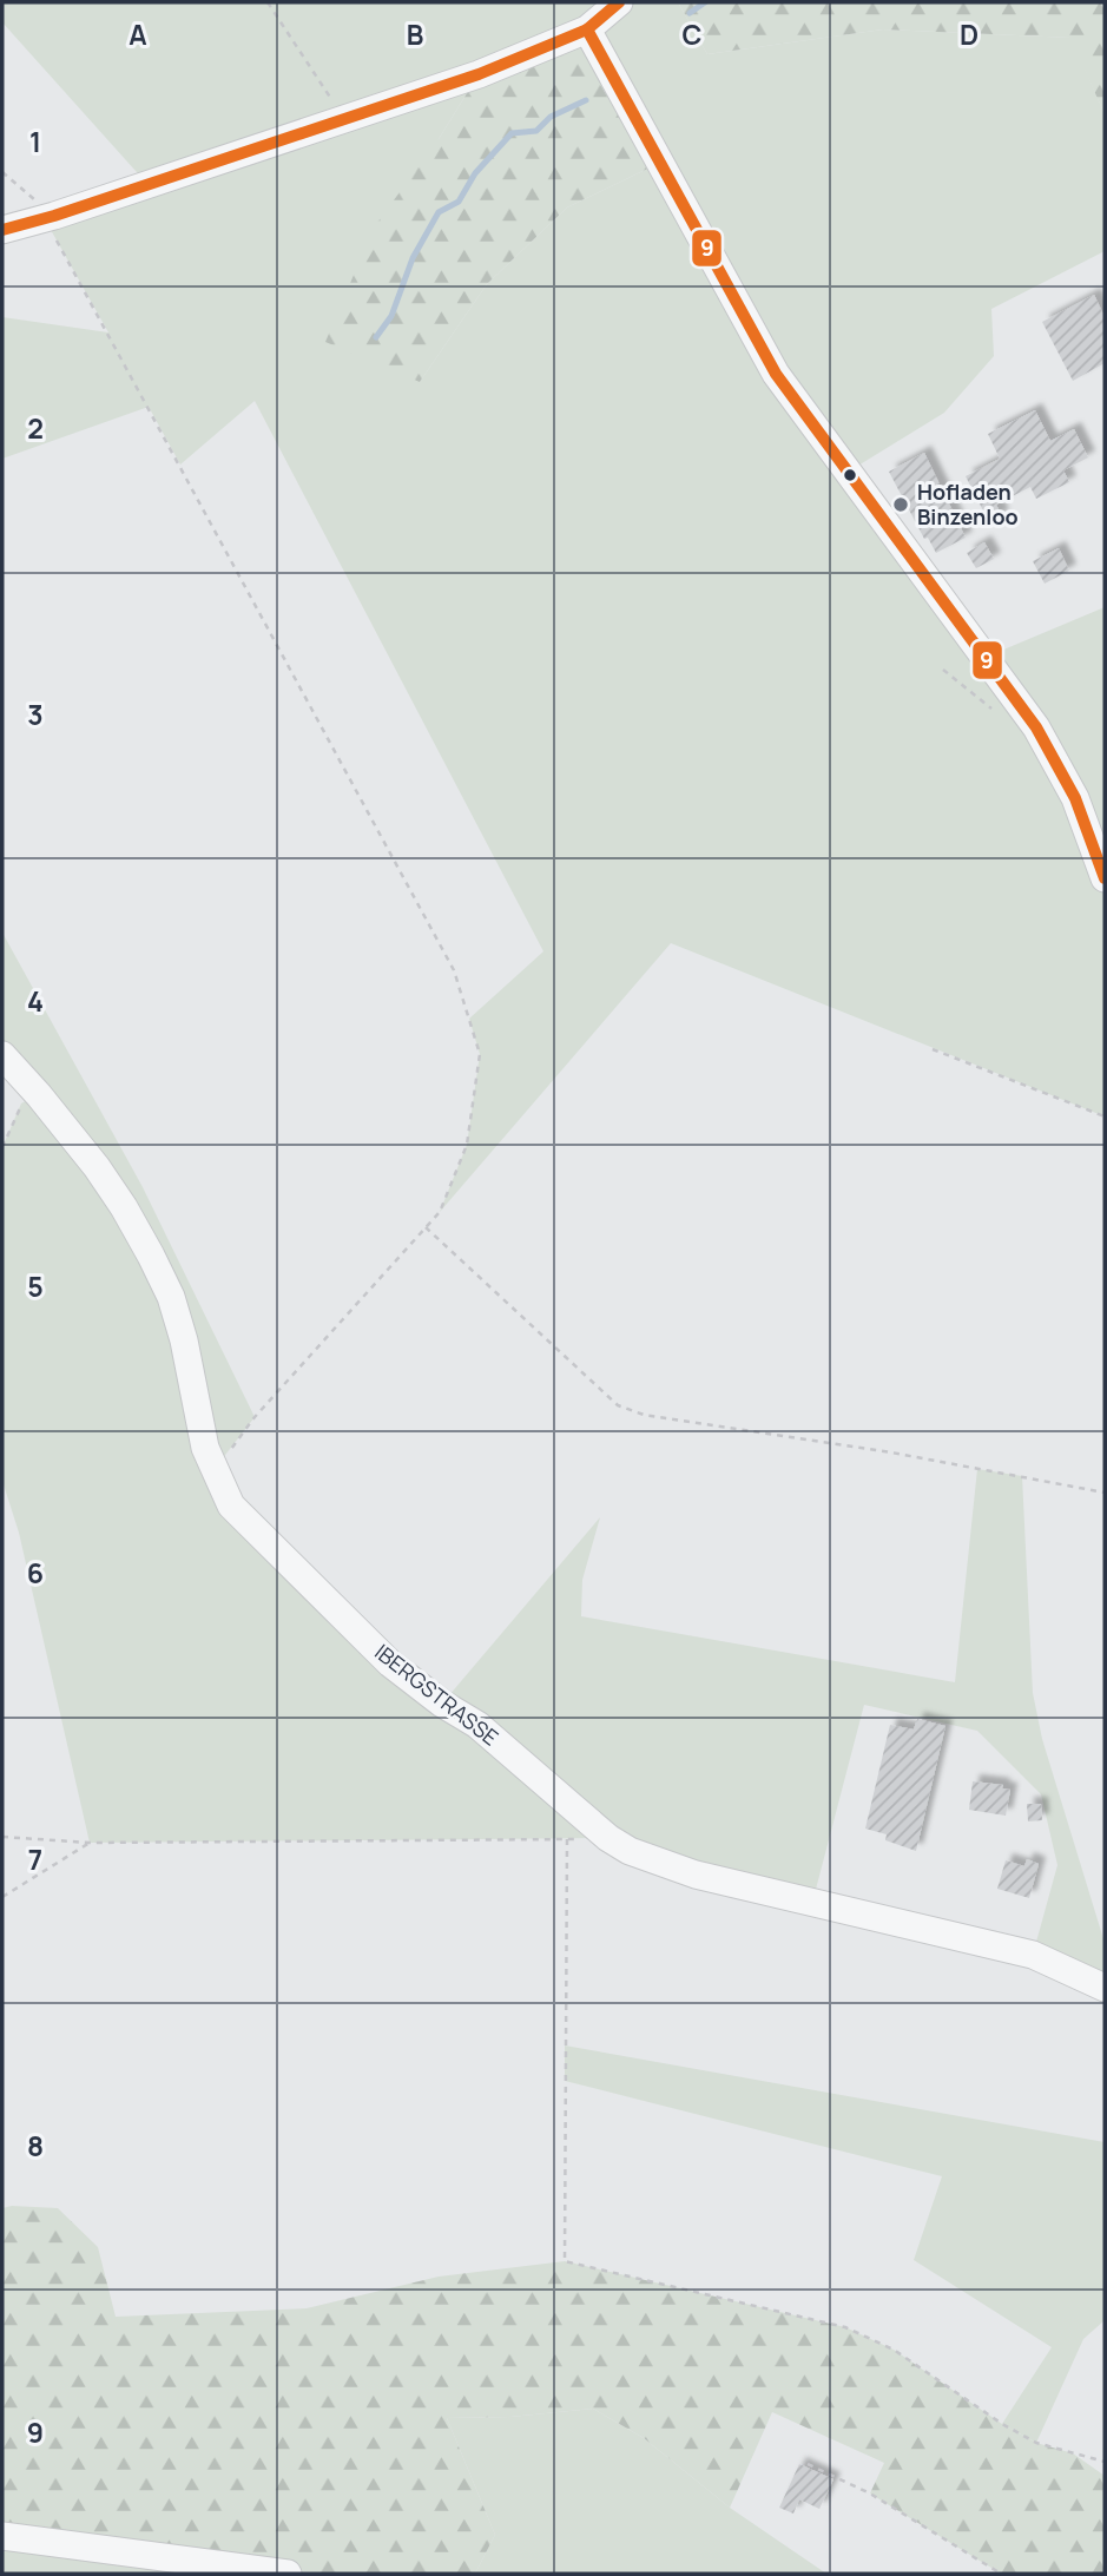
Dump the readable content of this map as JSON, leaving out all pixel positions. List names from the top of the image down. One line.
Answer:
{"streets":{"street":["IBERGSTRASSE"]},"places":["Hofladen Binzenloo"],"lines":["transit line 9"],"grid":{"columns":["A","B","C","D"],"rows":["1","2","3","4","5","6","7","8","9"]}}
